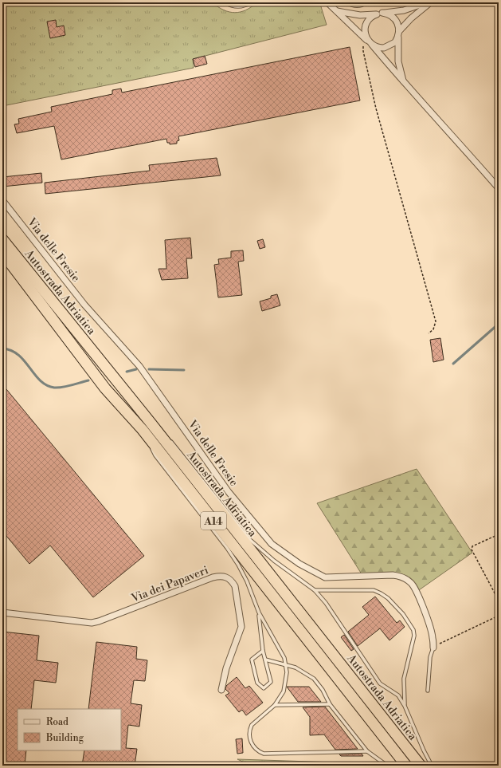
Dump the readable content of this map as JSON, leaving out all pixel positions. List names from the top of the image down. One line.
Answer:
{"streets":{"highway":["Autostrada Adriatica","A14"],"street":["Via delle Fresie","Via dei Papaveri"]},"legend":["Road","Building"]}
